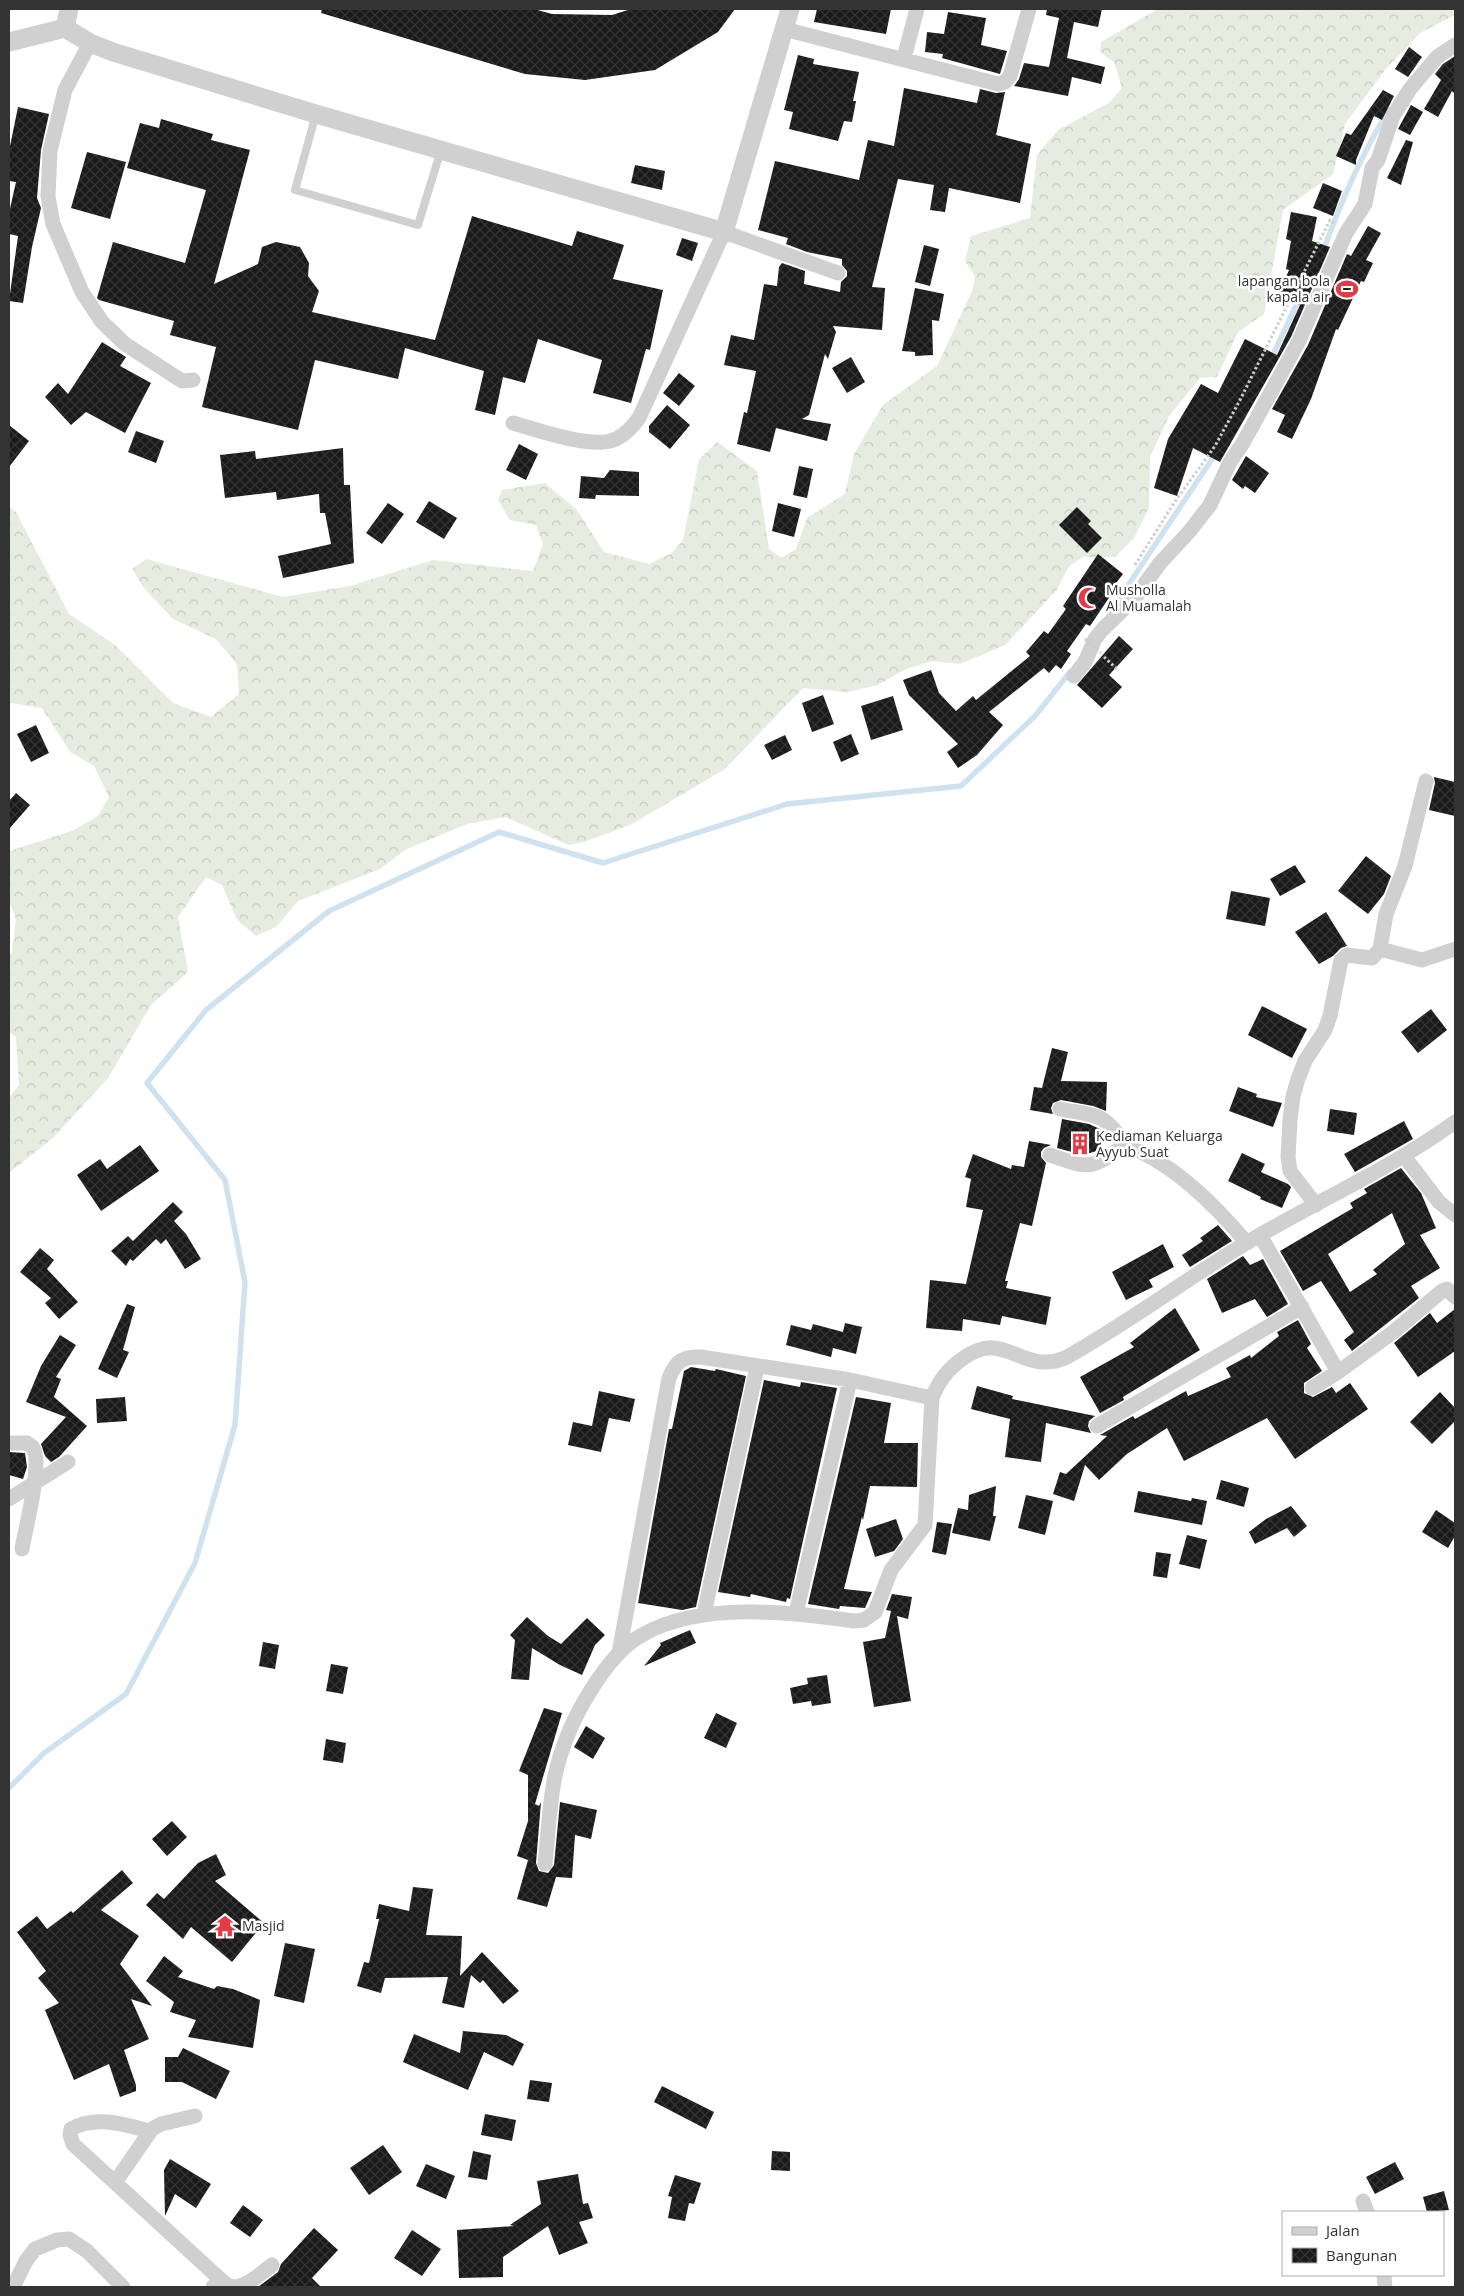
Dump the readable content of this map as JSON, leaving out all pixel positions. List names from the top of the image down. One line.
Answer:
{"places":{"sports":["lapangan bola kapala air"],"mosque":["Musholla Al Muamalah"],"building":["Kediaman Keluarga Ayyub Suat"],"temple":["Masjid"]},"legend":["Jalan","Bangunan"]}
